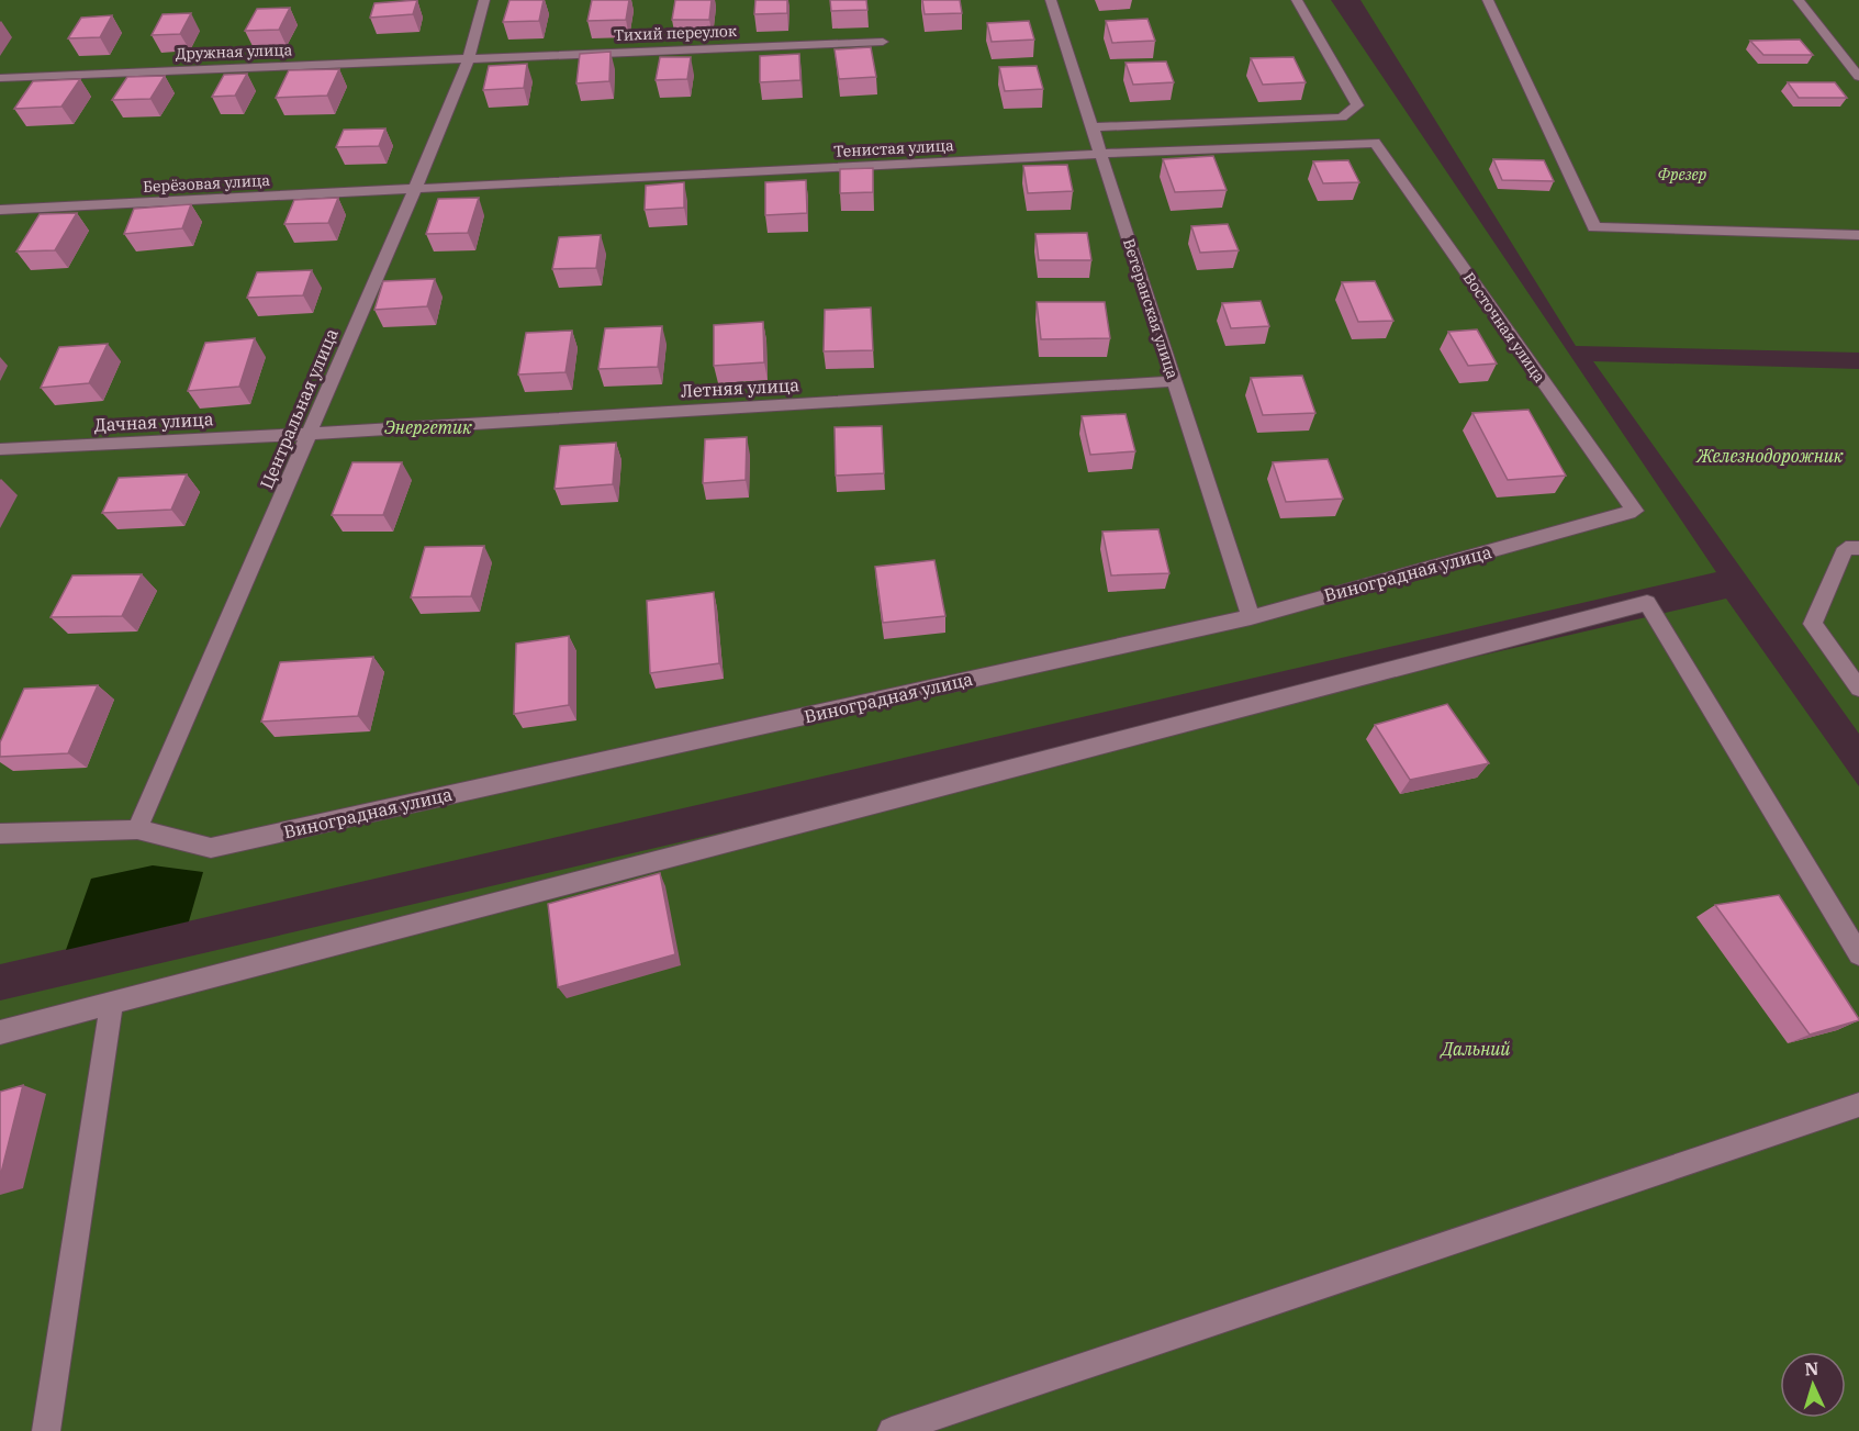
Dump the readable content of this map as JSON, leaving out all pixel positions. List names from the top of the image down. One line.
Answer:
{"streets":{"street":["Тихий переулок","Дружная улица","Тенистая улица","Берёзовая улица","Ветеранская улица","Восточная улица","Летняя улица","Центральная улица","Дачная улица","Виноградная улица"]},"crossings":[["Тихий переулок","Дружная улица"],["Тихий переулок","Центральная улица"],["Дружная улица","Центральная улица"],["Тенистая улица","Берёзовая улица"],["Тенистая улица","Ветеранская улица"],["Тенистая улица","Восточная улица"],["Тенистая улица","Центральная улица"],["Берёзовая улица","Центральная улица"],["Ветеранская улица","Летняя улица"],["Ветеранская улица","Виноградная улица"],["Восточная улица","Виноградная улица"],["Летняя улица","Центральная улица"],["Летняя улица","Дачная улица"],["Центральная улица","Дачная улица"],["Центральная улица","Виноградная улица"]],"parks":["Фрезер","Энергетик","Железнодорожник","Дальний"],"north":"top"}
